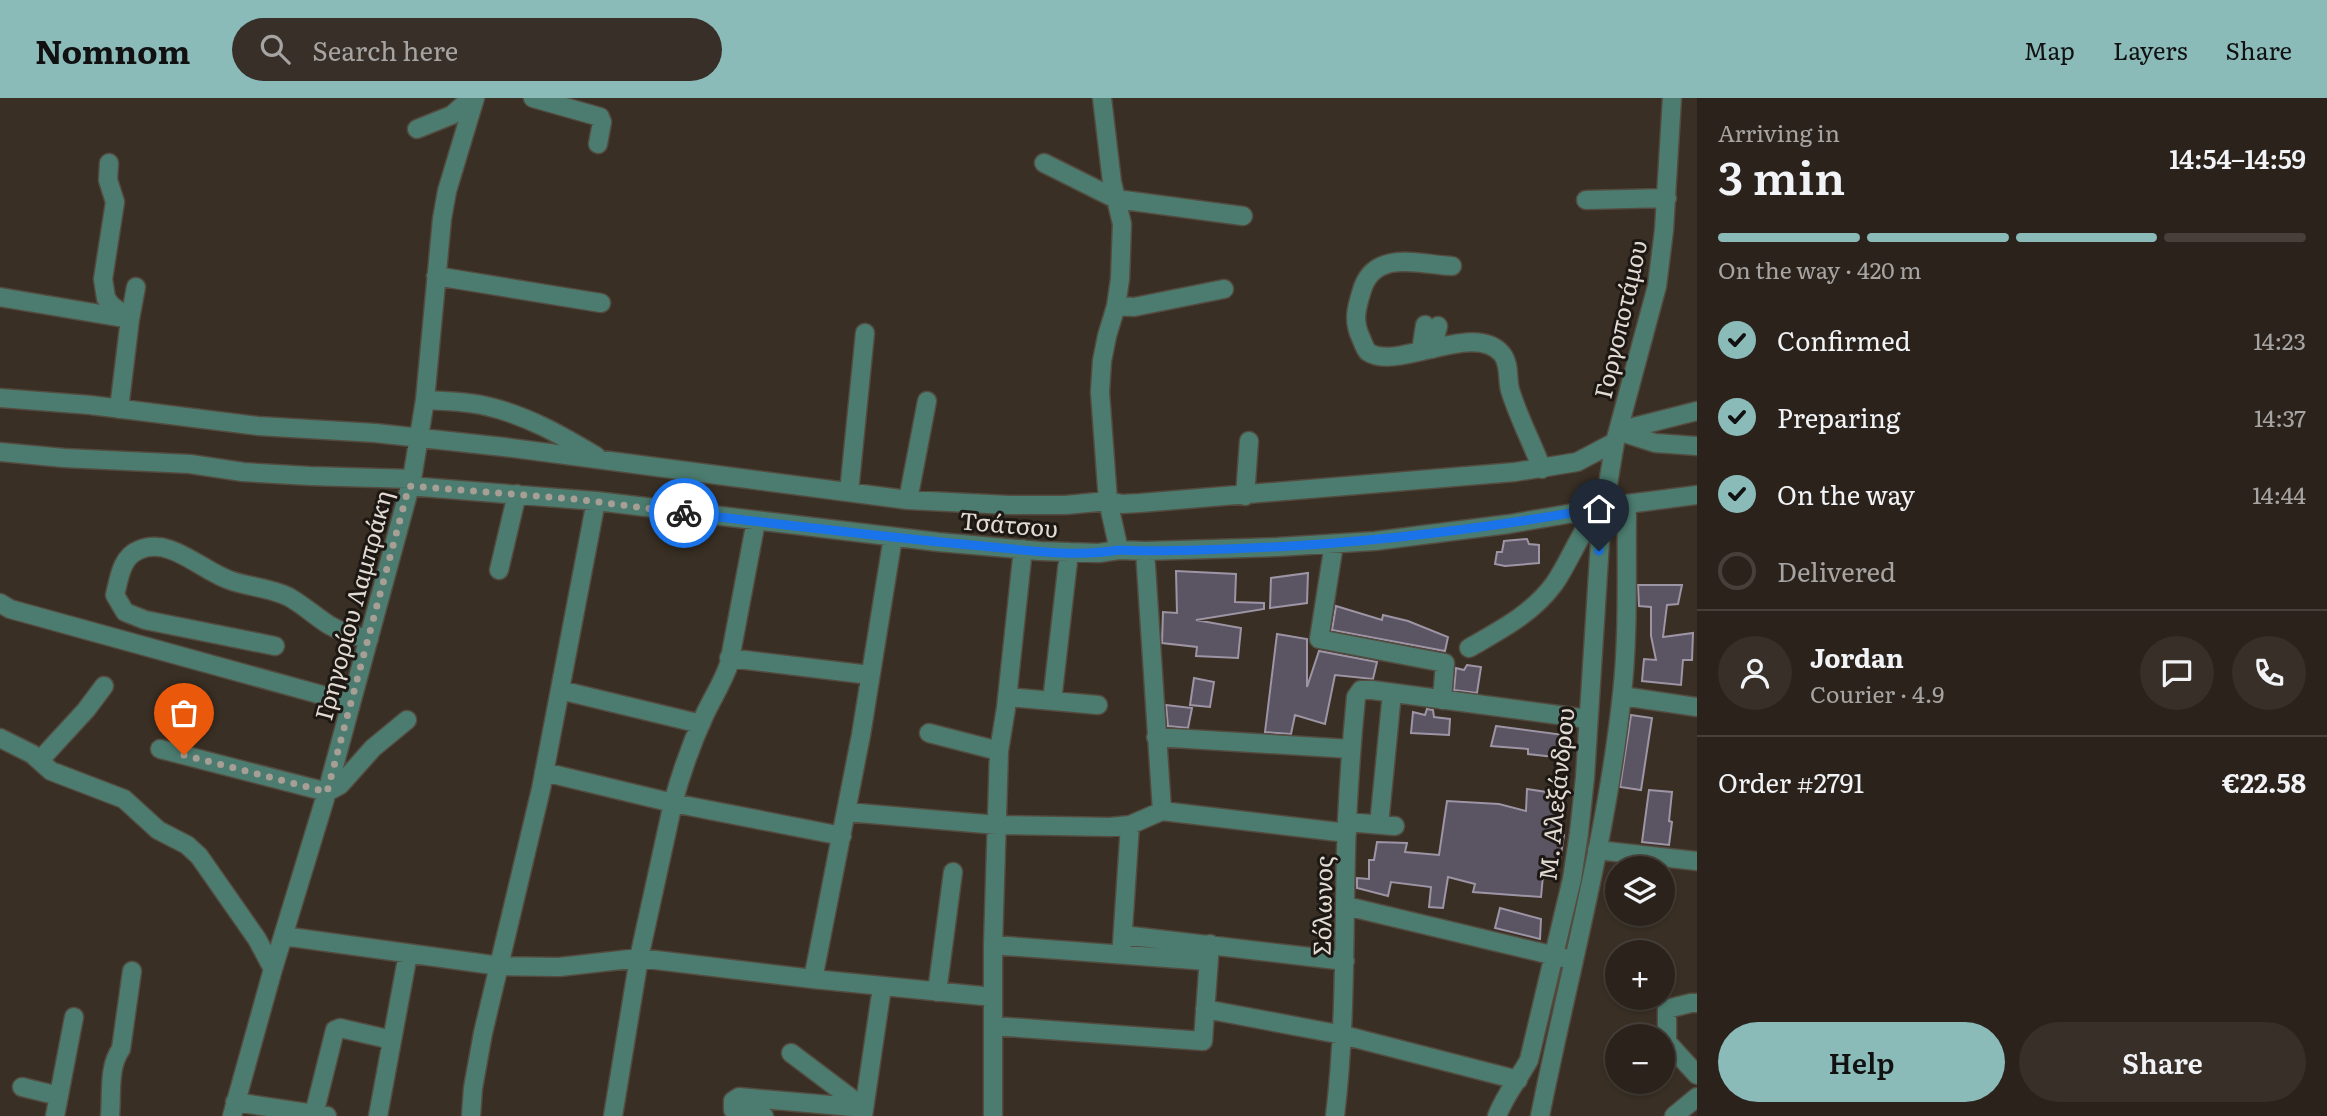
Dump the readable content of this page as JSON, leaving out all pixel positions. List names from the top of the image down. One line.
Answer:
{"streets":{"street":["Γοργοποτάμου","Τσάτσου","Γρηγορίου Λαμπράκη","Μ. Αλεξάνδρου","Σόλωνος"]},"crossings":[["Γοργοποτάμου","Τσάτσου"],["Γοργοποτάμου","Μ. Αλεξάνδρου"],["Τσάτσου","Γρηγορίου Λαμπράκη"],["Τσάτσου","Μ. Αλεξάνδρου"]],"page":{"header":"Nomnom","search":"Search here","nav":["Map","Layers","Share"],"heading":["3 min","Arriving in","14:54–14:59"],"panel":["Jordan","Courier · 4.9","Order #2791","€22.58"],"bar":"On the way · 420 m","list":[["Confirmed","14:23"],["Preparing","14:37"],["On the way","14:44"],"Delivered"],"map_buttons":["+","−"],"buttons":["Help","Share"]}}
